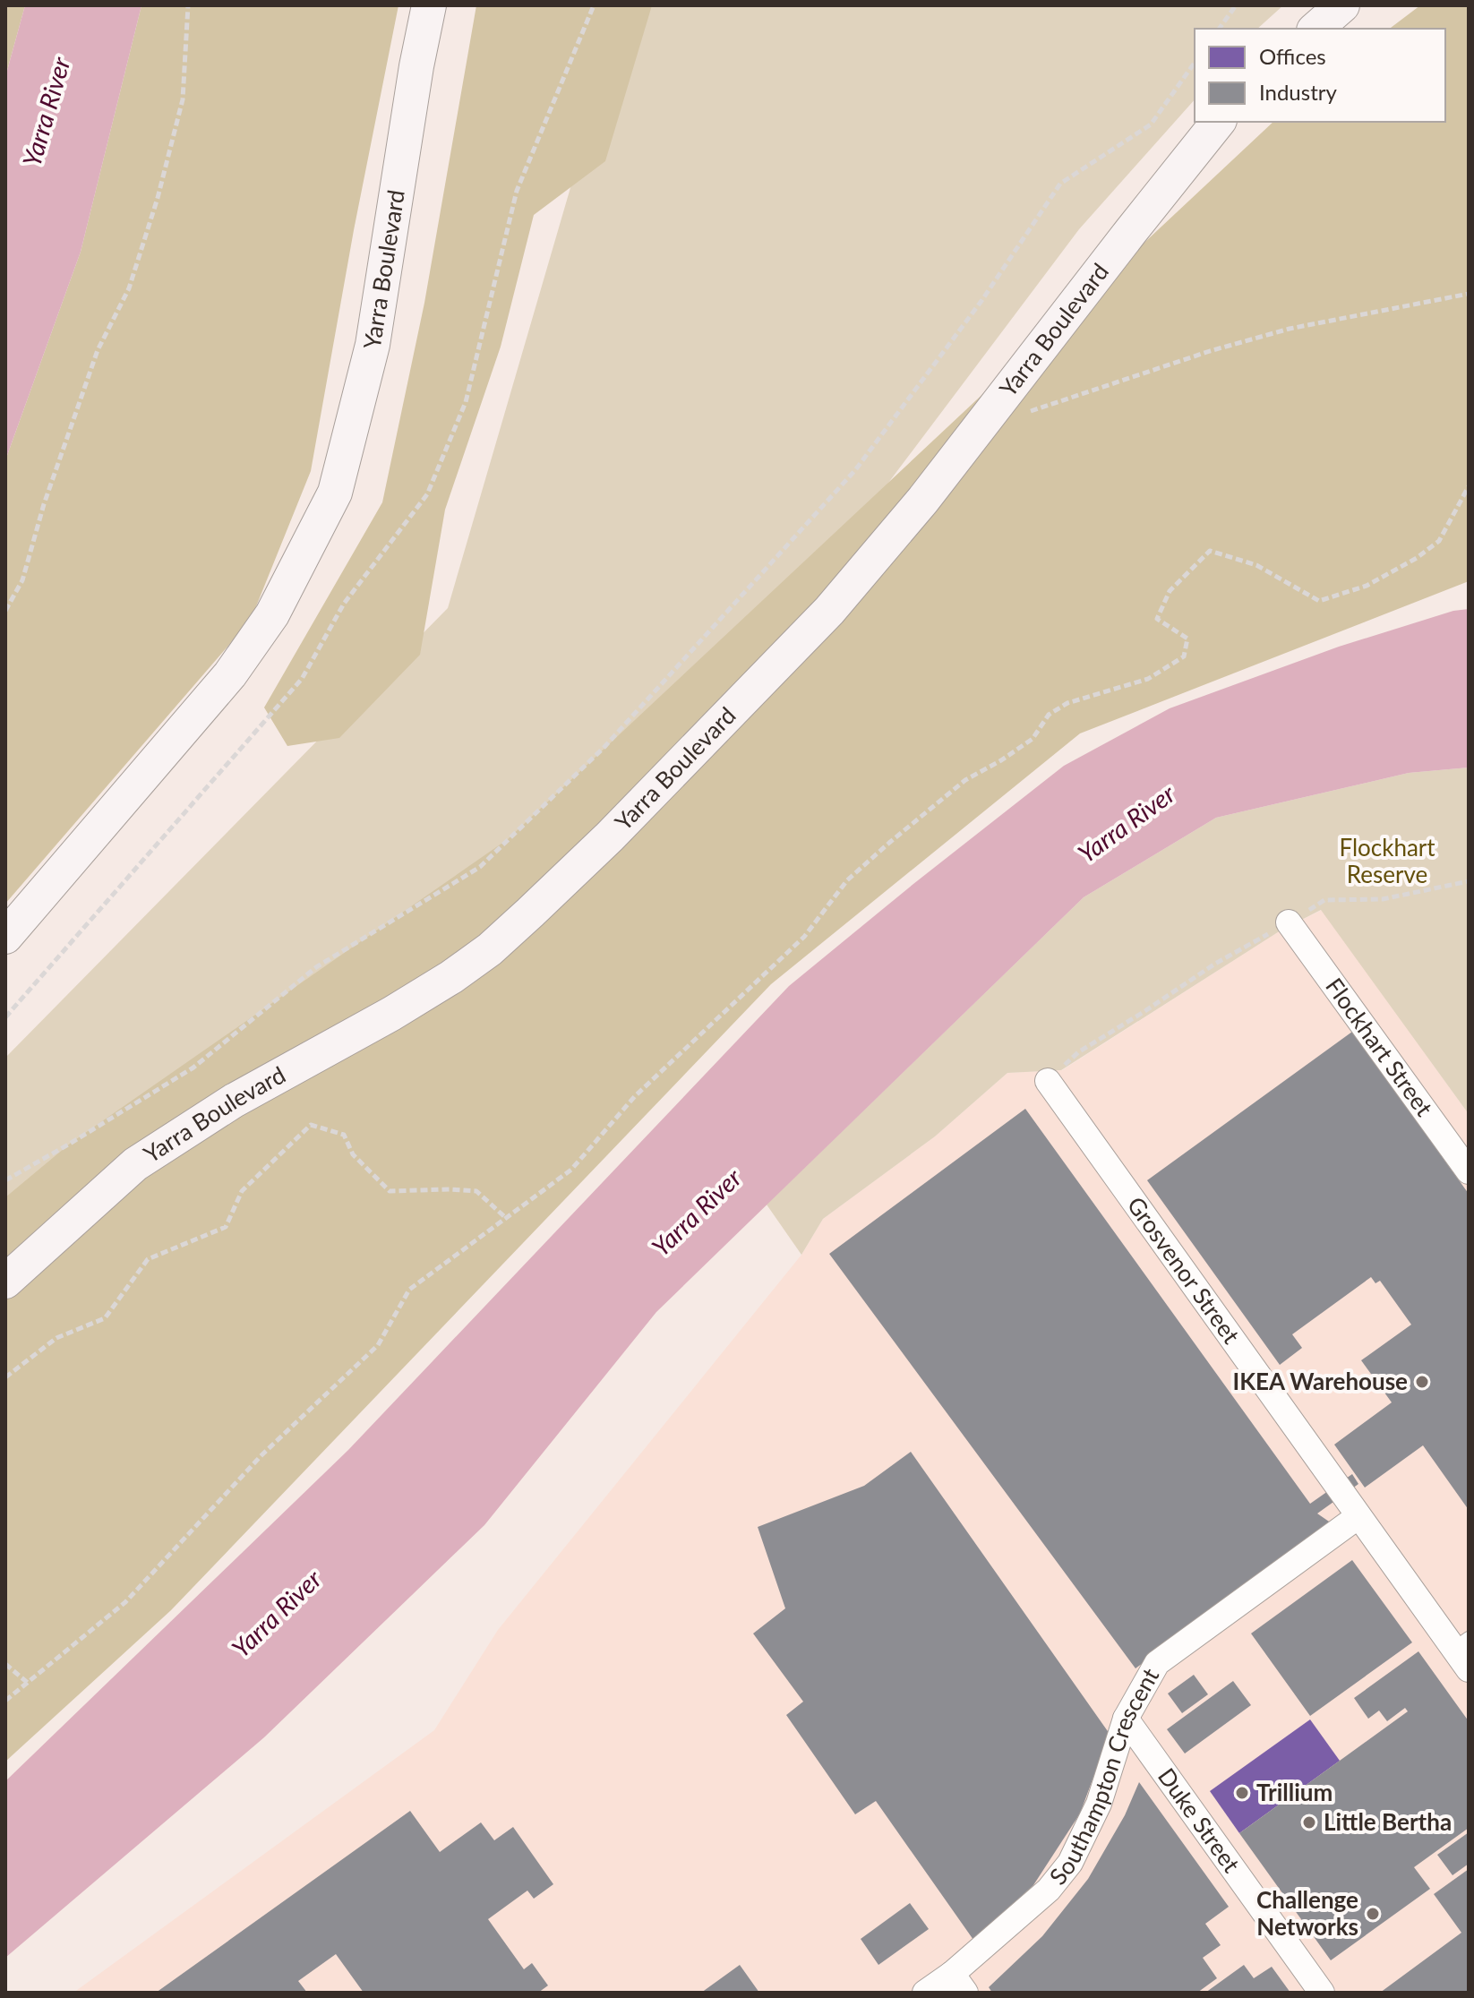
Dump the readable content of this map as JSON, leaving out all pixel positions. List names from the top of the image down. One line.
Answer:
{"streets":{"street":["Yarra Boulevard","Flockhart Street","Grosvenor Street","Southampton Crescent","Duke Street"]},"crossings":[["Grosvenor Street","Southampton Crescent"],["Southampton Crescent","Duke Street"]],"water":["Yarra River"],"parks":["Flockhart Reserve"],"places":["IKEA Warehouse","Trillium","Little Bertha","Challenge Networks"],"legend":["Offices","Industry"]}
